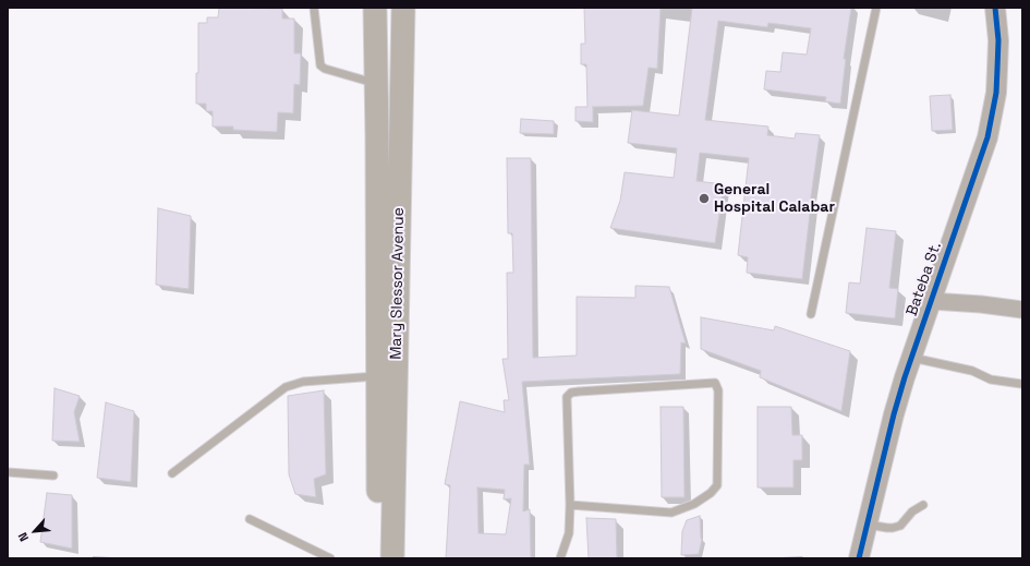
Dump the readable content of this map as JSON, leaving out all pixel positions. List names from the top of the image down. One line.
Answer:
{"streets":{"main road":["Mary Slessor Avenue"],"street":["Bateba St."]},"places":["General Hospital Calabar"],"north":"bottom left"}
